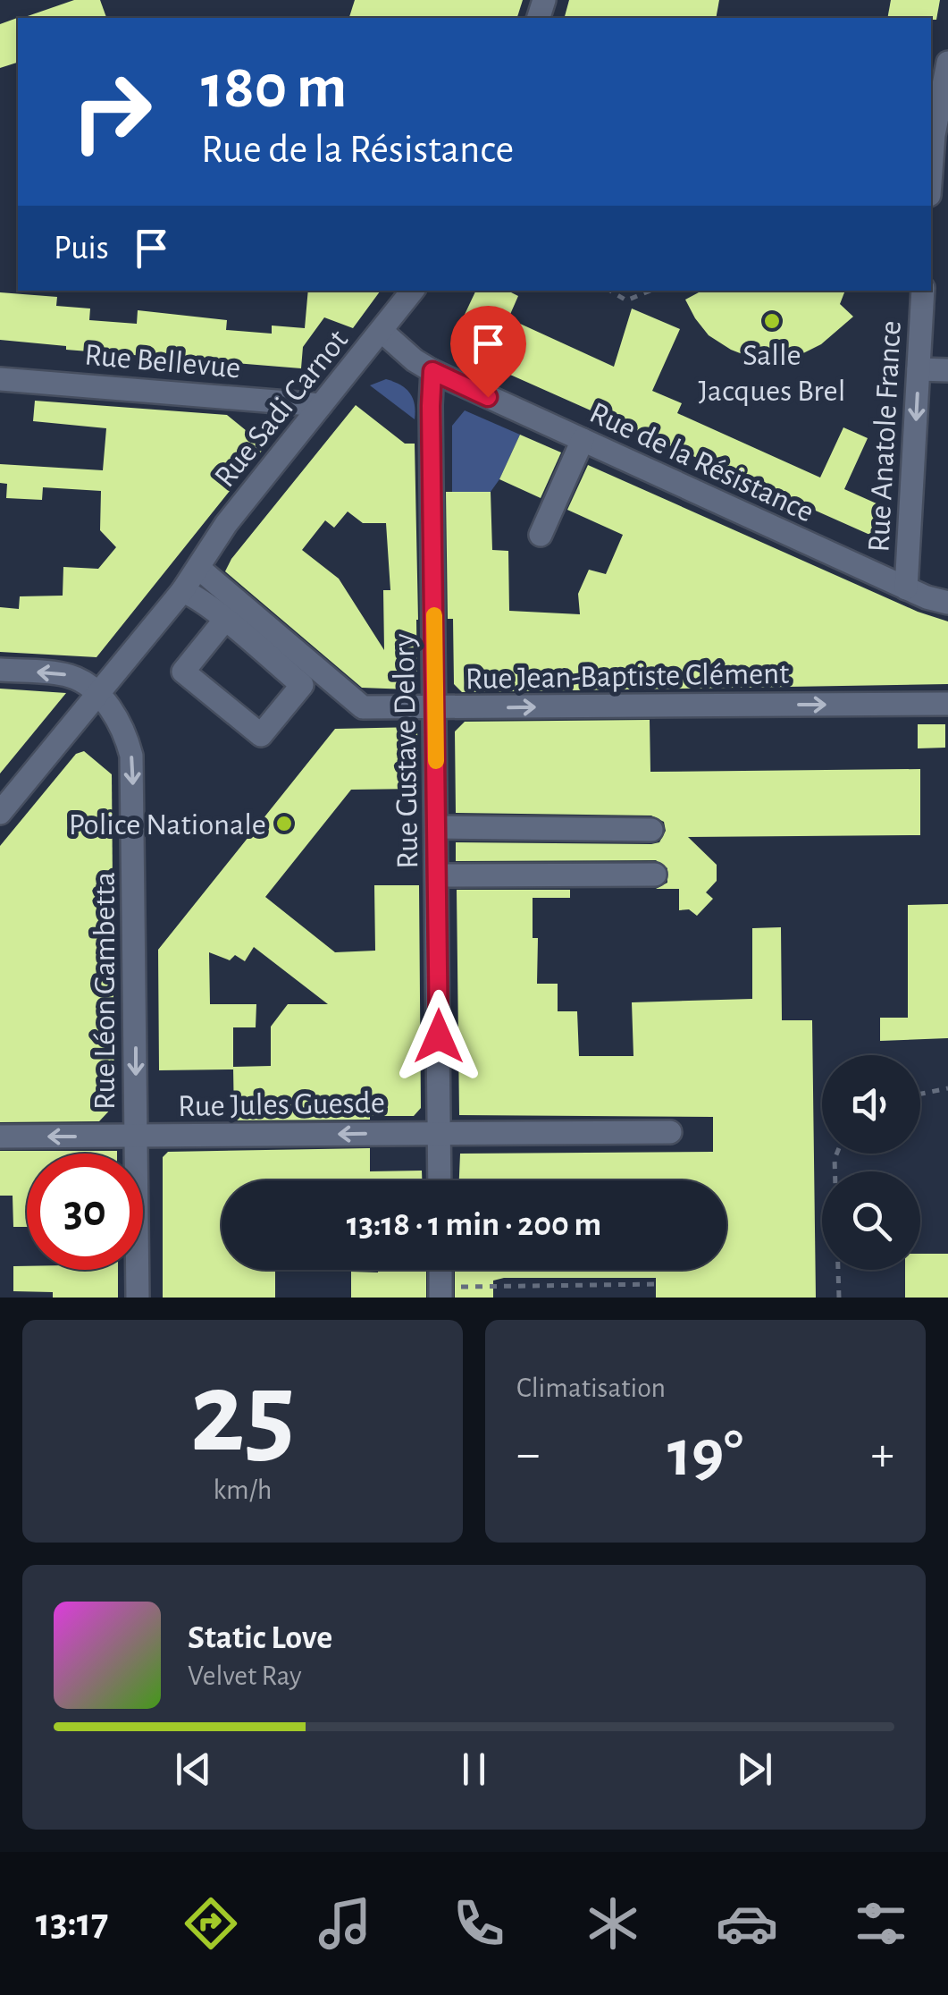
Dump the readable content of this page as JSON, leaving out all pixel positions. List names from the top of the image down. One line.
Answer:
{"streets":{"street":["Rue Bellevue","Rue Sadi Carnot","Rue Anatole France","Rue de la Résistance","Rue Jean-Baptiste Clément","Rue Gustave Delory","Rue Léon Gambetta","Rue Jules Guesde"]},"crossings":[["Rue Bellevue","Rue Sadi Carnot"],["Rue Sadi Carnot","Rue Jean-Baptiste Clément"],["Rue Sadi Carnot","Rue Léon Gambetta"],["Rue Anatole France","Rue de la Résistance"],["Rue de la Résistance","Rue Gustave Delory"],["Rue Jean-Baptiste Clément","Rue Gustave Delory"],["Rue Gustave Delory","Rue Jules Guesde"],["Rue Léon Gambetta","Rue Jules Guesde"]],"one_way":["Rue Anatole France","Rue Léon Gambetta","Rue Jules Guesde"],"places":["Salle Jacques Brel","Police Nationale"],"page":{"turn":["180 m","Rue de la Résistance"],"then":"Puis","limit":"30","trip":"13:18 · 1 min · 200 m","tile":[["25","km/h"],"Climatisation"],"heat":["−","19°","+"],"song":["Static Love","Velvet Ray"],"tabs":"13:17"}}
